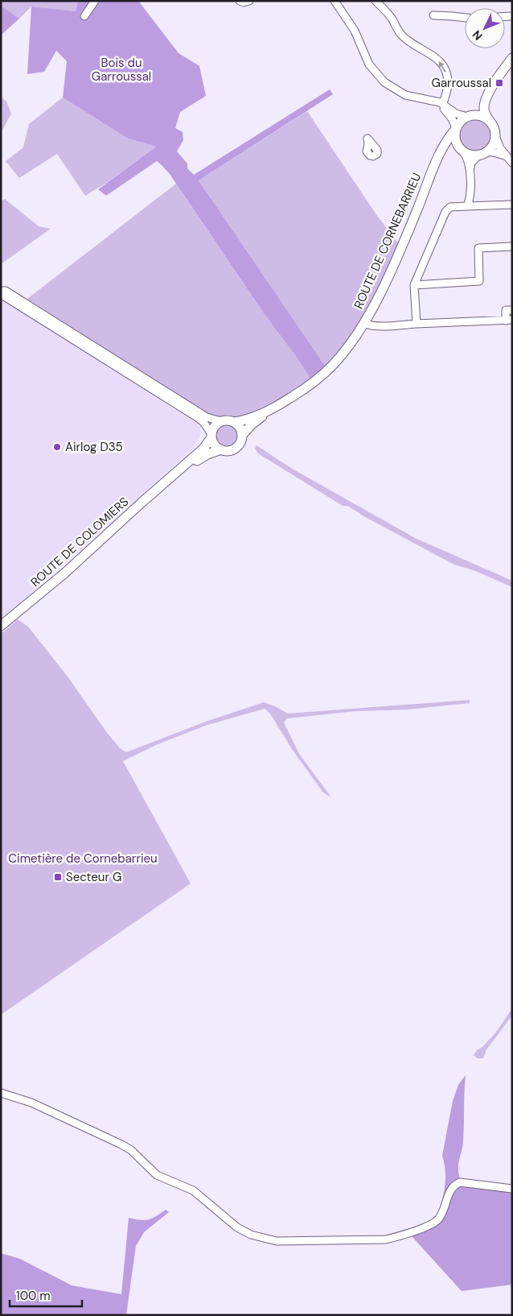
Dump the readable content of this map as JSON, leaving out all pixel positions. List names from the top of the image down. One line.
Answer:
{"streets":{"main road":["ROUTE DE CORNEBARRIEU","ROUTE DE COLOMIERS"]},"crossings":[["ROUTE DE CORNEBARRIEU","ROUTE DE COLOMIERS"]],"parks":["Bois du Garroussal","Cimetière de Cornebarrieu"],"places":{"transit":["Garroussal","Secteur G"],"other":["Airlog D35"]},"scale_bar":"100 m","north":"bottom left"}
